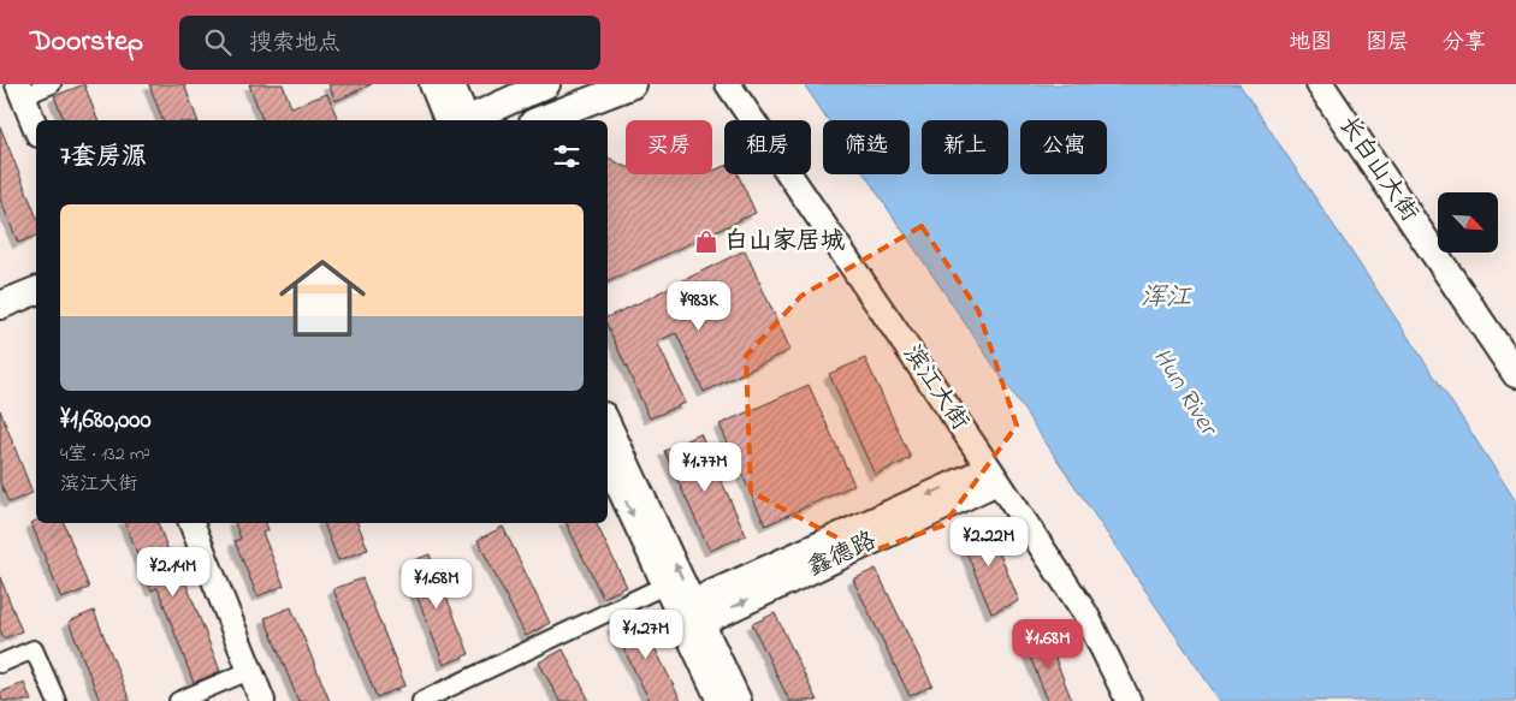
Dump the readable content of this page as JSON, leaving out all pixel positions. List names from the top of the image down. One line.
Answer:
{"streets":{"main road":["长白山大街"],"street":["滨江大街","鑫德路"]},"crossings":[["滨江大街","鑫德路"]],"water":["浑江","Hun River"],"places":{"shop":["白山家居城"]},"north":"bottom right","page":{"header":"Doorstep","search":"搜索地点","nav":["地图","图层","分享"],"chip":["买房","租房","筛选","新上","公寓"],"heading":"7套房源","list":[{"name":"¥1,680,000","note":"4室 · 132 m² · 滨江大街"}],"price":["¥983K","¥1.77M","¥2.22M","¥2.14M","¥1.68M","¥1.27M","¥1.68M"]}}
